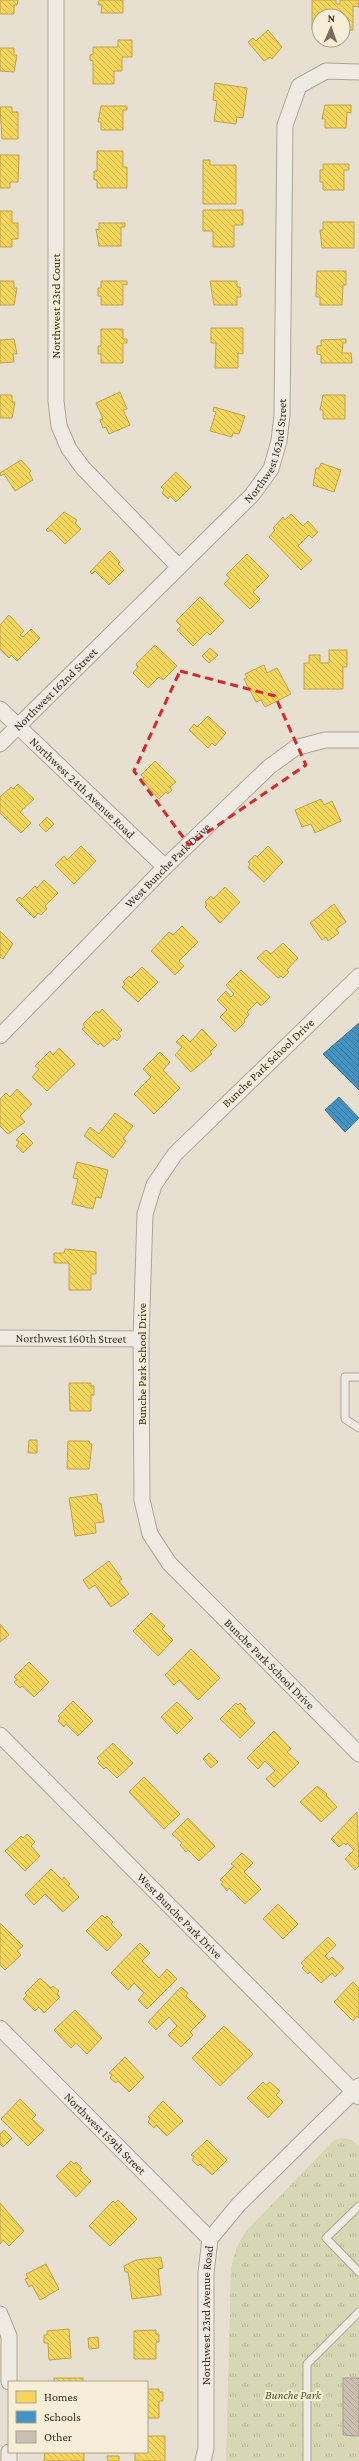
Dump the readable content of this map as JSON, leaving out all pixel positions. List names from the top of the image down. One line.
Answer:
{"streets":{"street":["Northwest 23rd Court","Northwest 162nd Street","Northwest 24th Avenue Road","West Bunche Park Drive","Bunche Park School Drive","Northwest 160th Street","Northwest 159th Street","Northwest 23rd Avenue Road"]},"crossings":[["Northwest 23rd Court","Northwest 162nd Street"],["Northwest 162nd Street","Northwest 24th Avenue Road"],["Northwest 24th Avenue Road","West Bunche Park Drive"],["West Bunche Park Drive","Northwest 23rd Avenue Road"],["Bunche Park School Drive","Northwest 160th Street"],["Northwest 159th Street","Northwest 23rd Avenue Road"]],"parks":["Bunche Park"],"legend":["Homes","Schools","Other"],"north":"top"}
